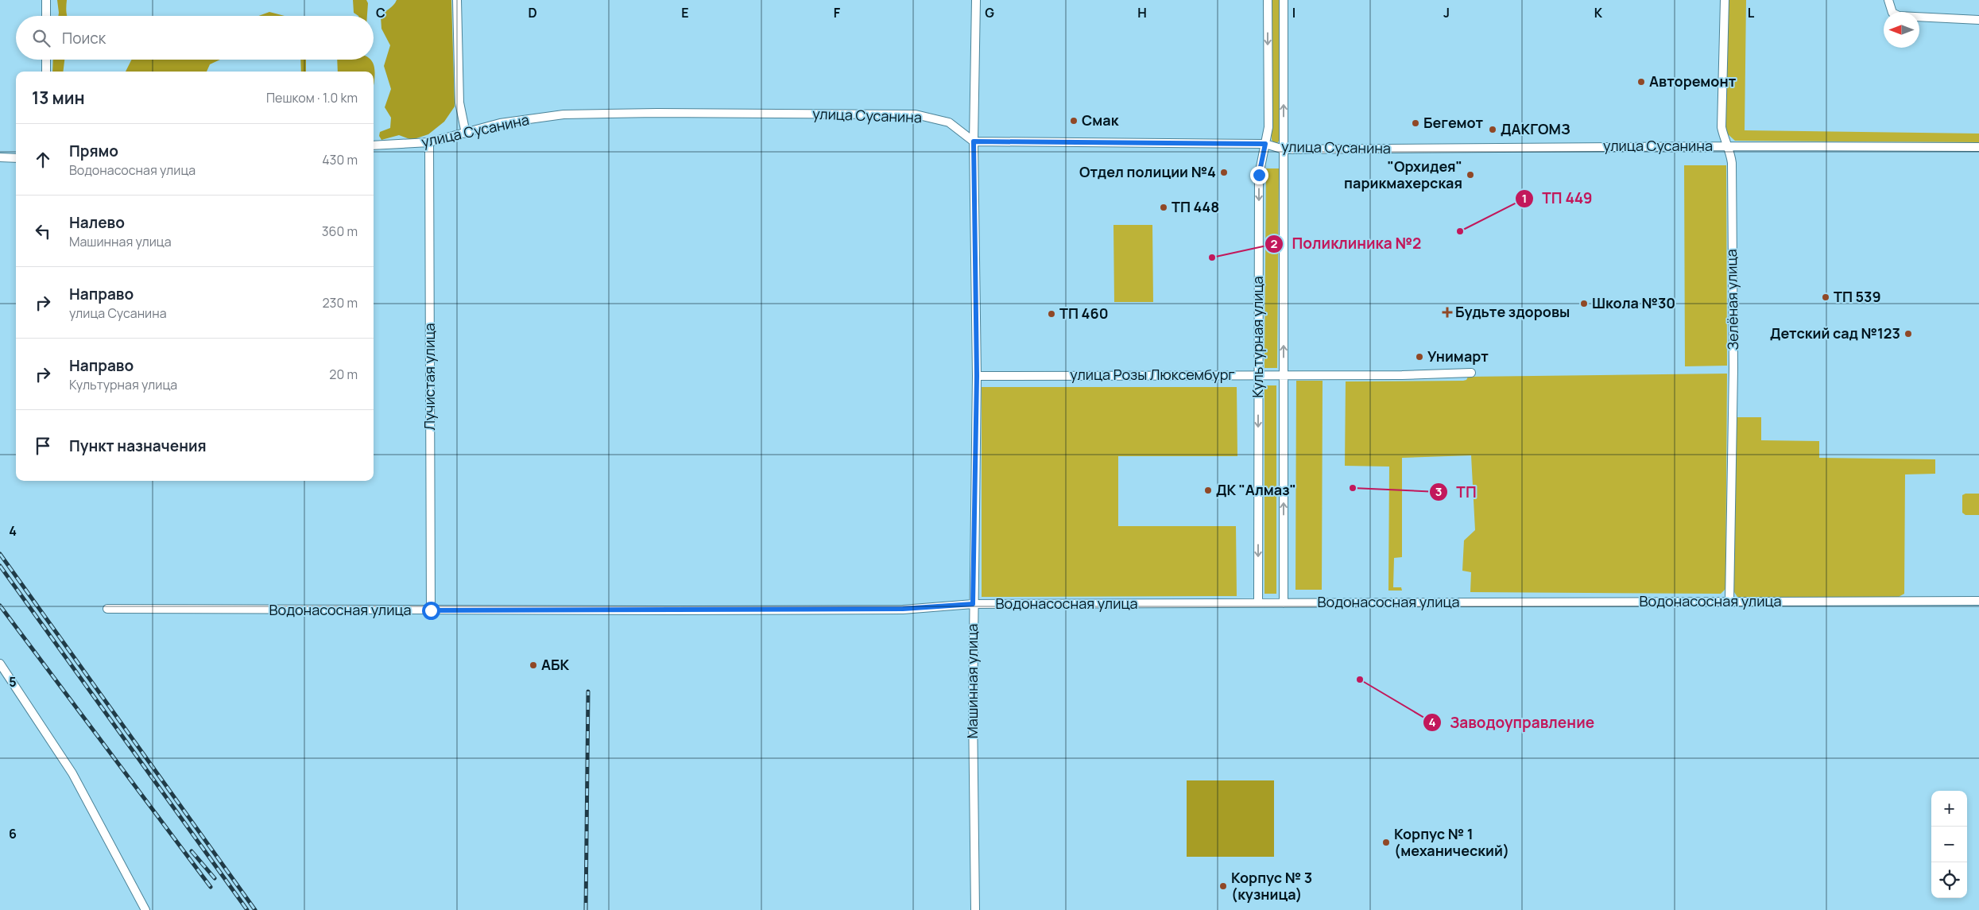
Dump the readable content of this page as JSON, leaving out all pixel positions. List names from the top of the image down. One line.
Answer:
{"streets":{"street":["улица Сусанина","Зелёная улица","Культурная улица","улица Розы Люксембург","Лучистая улица","Водонасосная улица","Машинная улица"]},"crossings":[["улица Сусанина","Зелёная улица"],["улица Сусанина","Культурная улица"],["улица Сусанина","Лучистая улица"],["улица Сусанина","Машинная улица"],["Зелёная улица","Водонасосная улица"],["Культурная улица","улица Розы Люксембург"],["Культурная улица","Водонасосная улица"],["улица Розы Люксембург","Машинная улица"],["Лучистая улица","Водонасосная улица"],["Водонасосная улица","Машинная улица"]],"places":{"other":["Авторемонт","Смак","Бегемот","ДАКГОМЗ","Отдел полиции №4","\"Орхидея\" парикмахерская","ТП 448","ТП 449","Поликлиника №2","ТП 539","Школа №30","ТП 460","Детский сад №123","Унимарт","ТП","ДК \"Алмаз\"","АБК","Заводоуправление","Корпус № 1 (механический)","Корпус № 3 (кузница)"],"health":["Будьте здоровы"]},"north":"left","page":{"search":"Поиск","heading":["13 мин","Пешком · 1.0 km"],"list":[["Прямо","Водонасосная улица","430 m"],["Налево","Машинная улица","360 m"],["Направо","улица Сусанина","230 m"],["Направо","Культурная улица","20 m"],"Пункт назначения"],"map_buttons":["+","−"]},"grid":{"columns":["C","D","E","F","G","H","I","J","K","L"],"rows":["4","5","6"]}}
